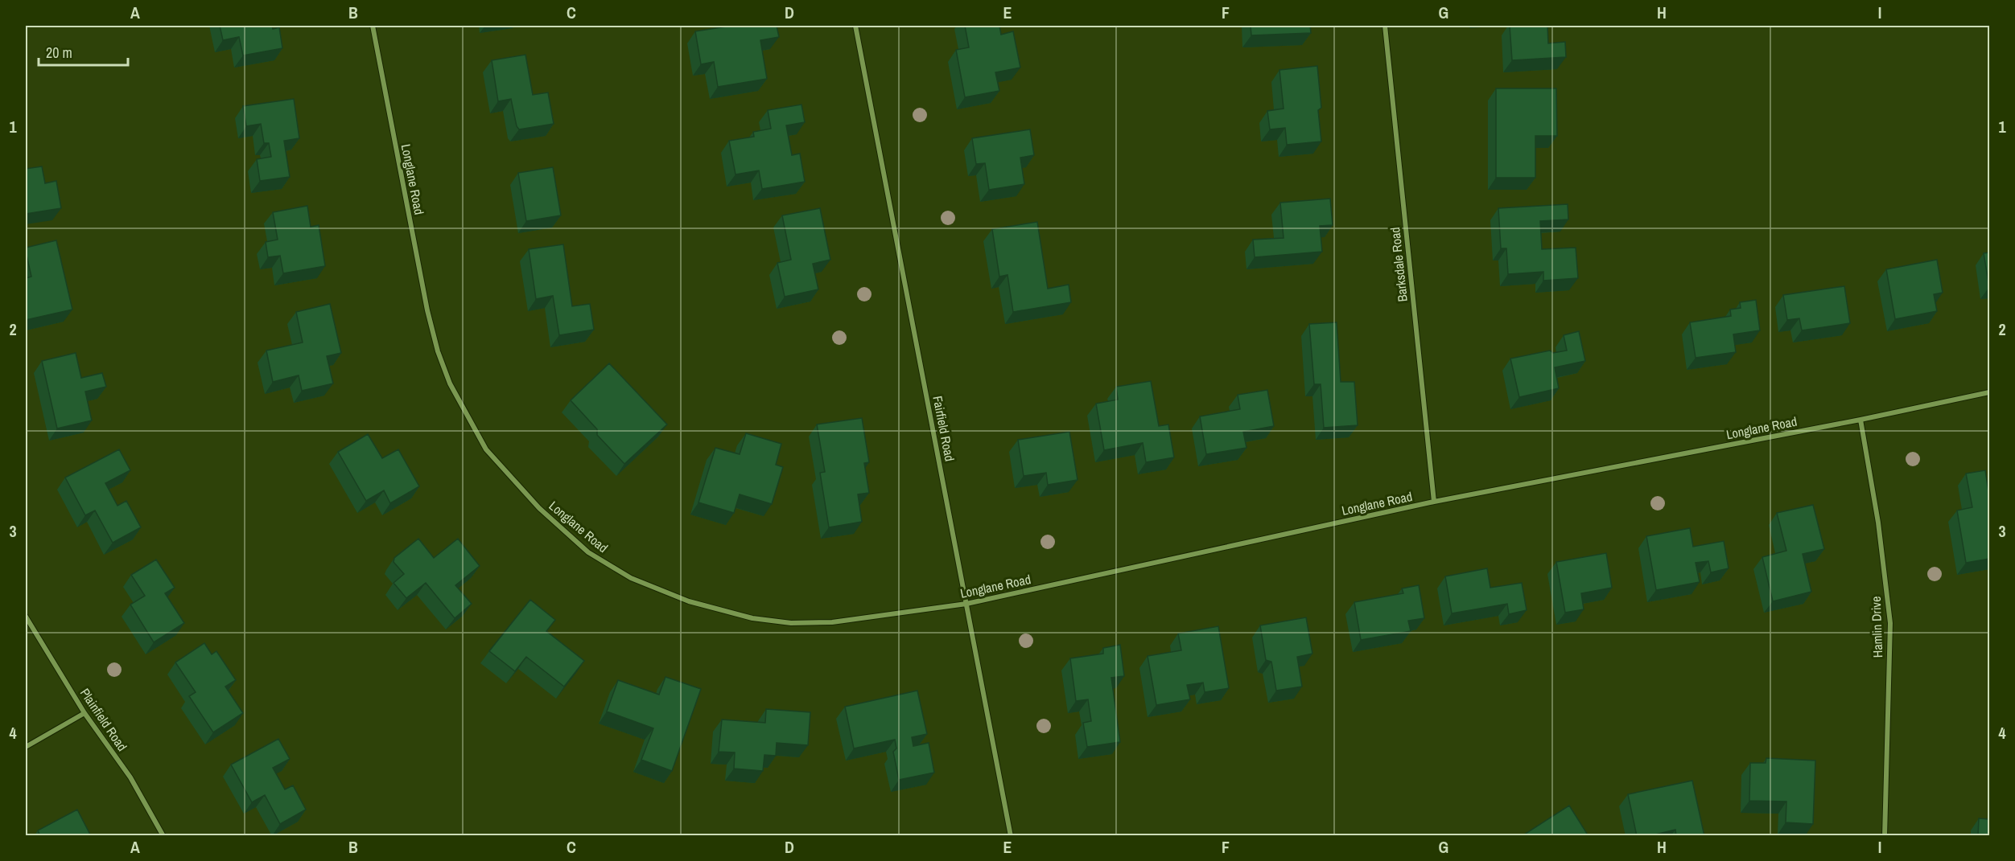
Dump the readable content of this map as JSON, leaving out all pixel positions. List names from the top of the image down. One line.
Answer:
{"streets":{"street":["Longlane Road","Barksdale Road","Fairfield Road","Hamlin Drive","Plainfield Road"]},"crossings":[["Longlane Road","Barksdale Road"],["Longlane Road","Fairfield Road"],["Longlane Road","Hamlin Drive"]],"scale_bar":"20 m","grid":{"columns":["A","B","C","D","E","F","G","H","I"],"rows":["1","2","3","4"]}}
